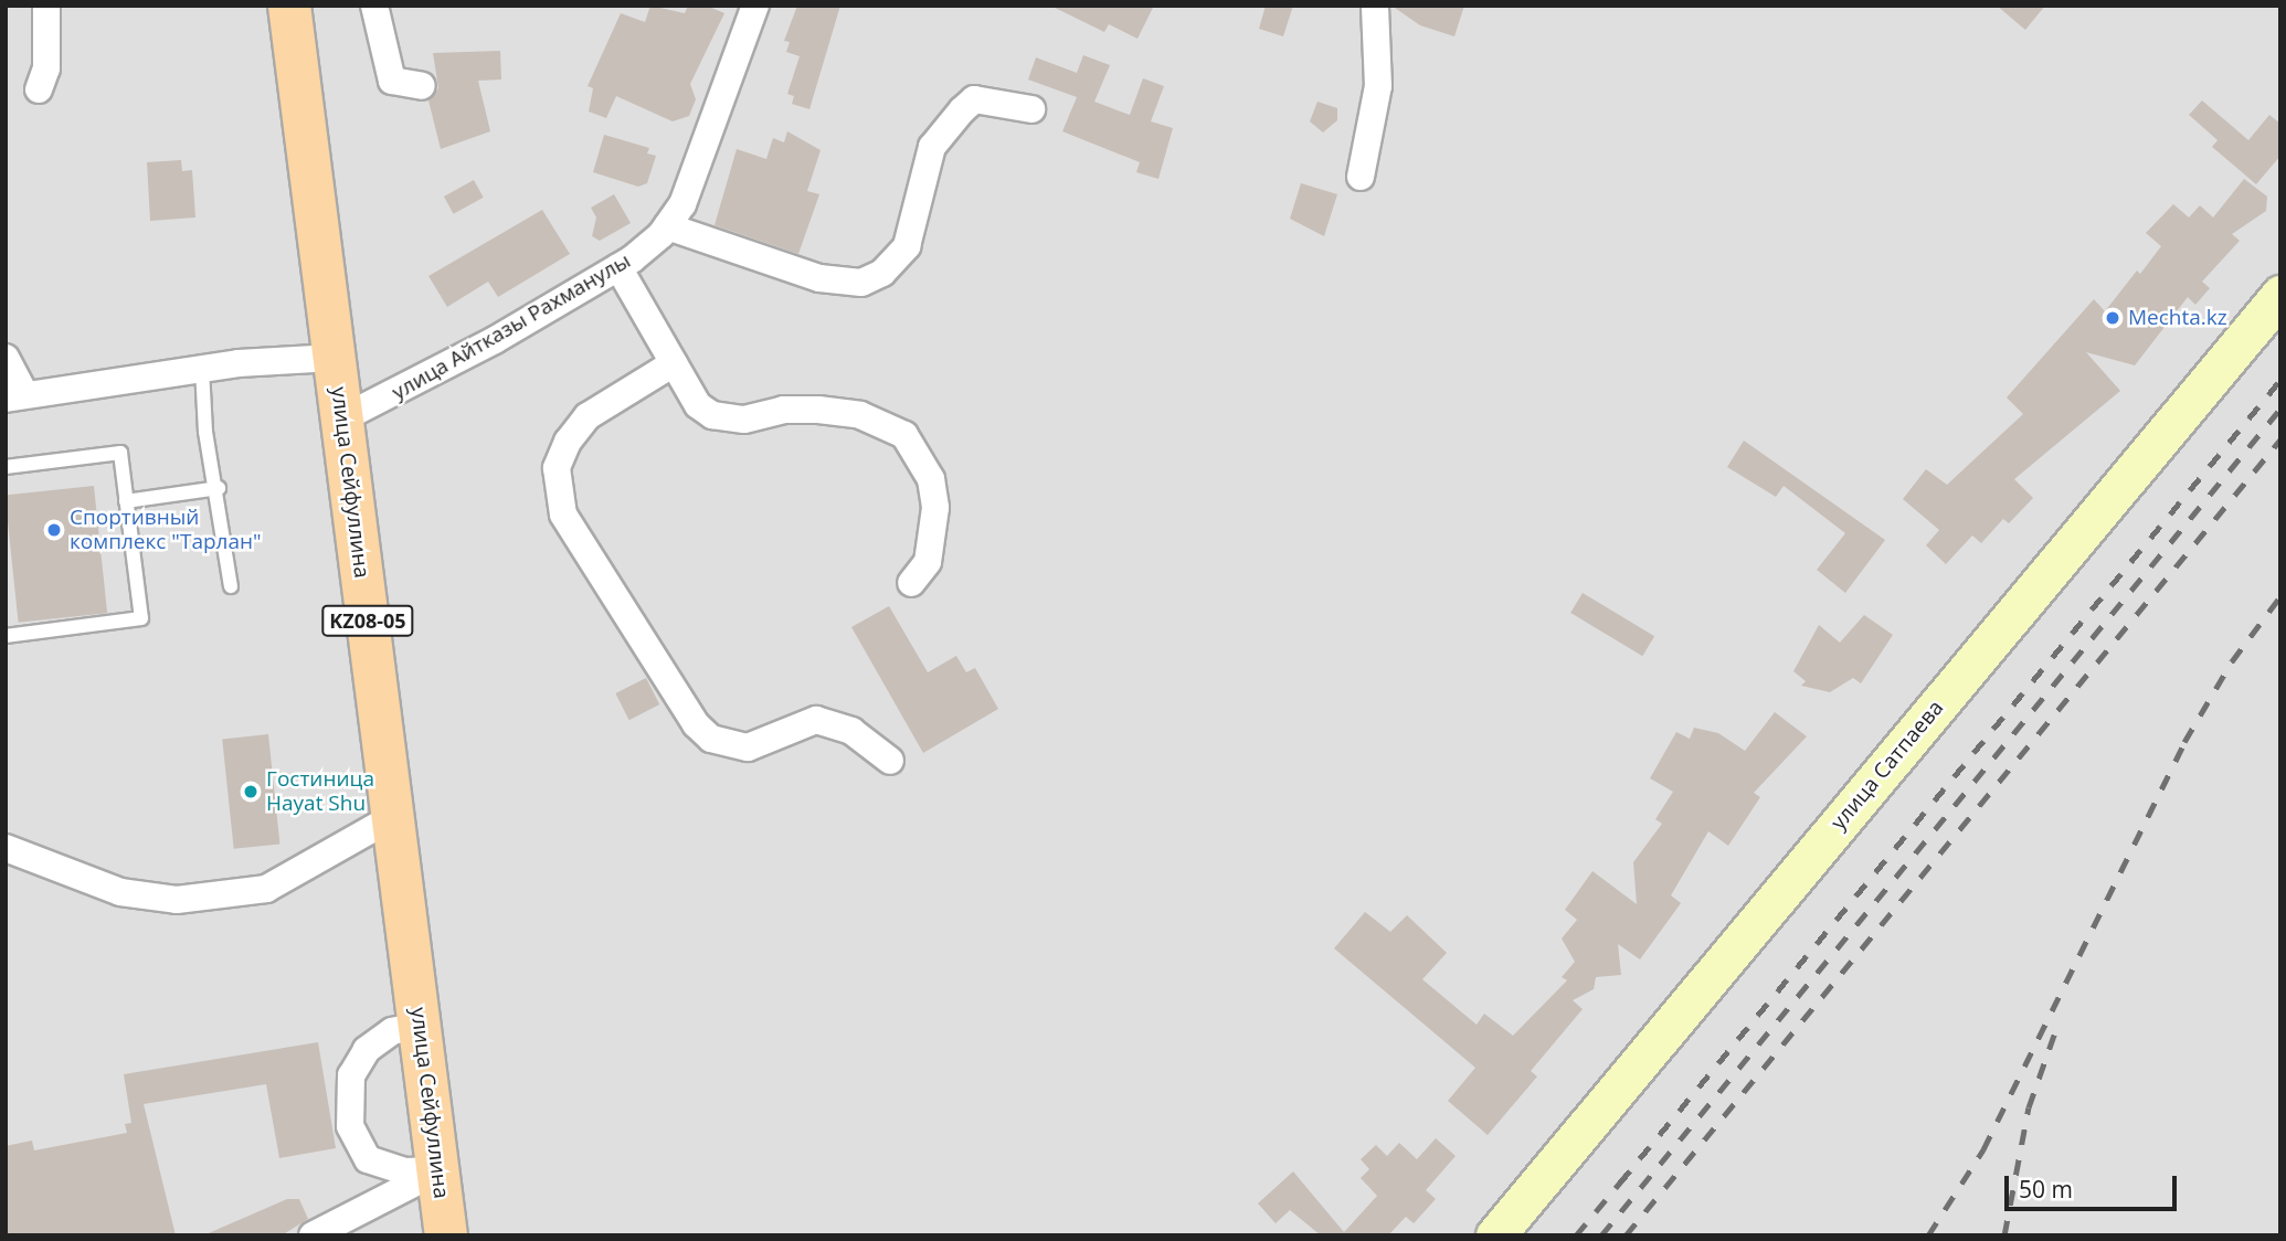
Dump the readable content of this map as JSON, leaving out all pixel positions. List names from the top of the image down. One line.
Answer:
{"streets":{"main road":["улица Сейфуллина","KZ08-05"],"street":["улица Айтказы Рахманулы","улица Сатпаева"]},"crossings":[["улица Айтказы Рахманулы","улица Сейфуллина"]],"places":["Mechta.kz","Спортивный комплекс \"Тарлан\"","Гостиница Hayat Shu"],"scale_bar":"50 m"}
